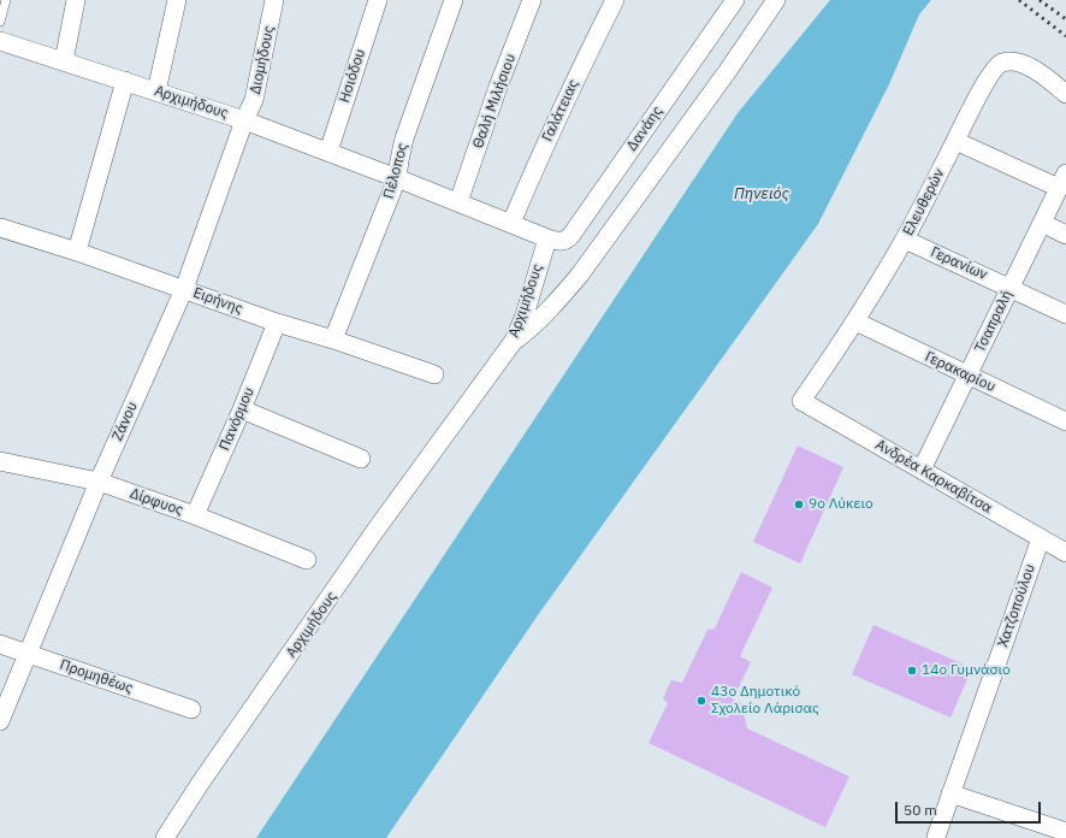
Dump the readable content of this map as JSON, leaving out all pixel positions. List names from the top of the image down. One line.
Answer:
{"streets":{"street":["Διομήδους","Ησιόδου","Θαλή Μιλήσιου","Αρχιμήδους","Γαλάτειας","Δανάης","Πέλοπος","Ελευθερών","Γερανίων","Ειρήνης","Τσαπραλή","Γερακαρίου","Πανόρμου","Ζάνου","Ανδρέα Καρκαβίτσα","Δίρφυος","Χατζοπούλου","Προμηθέως"]},"crossings":[["Διομήδους","Αρχιμήδους"],["Διομήδους","Ζάνου"],["Ησιόδου","Αρχιμήδους"],["Θαλή Μιλήσιου","Αρχιμήδους"],["Αρχιμήδους","Γαλάτειας"],["Αρχιμήδους","Δανάης"],["Αρχιμήδους","Πέλοπος"],["Αρχιμήδους","Ζάνου"],["Πέλοπος","Ειρήνης"],["Ελευθερών","Γερανίων"],["Ελευθερών","Γερακαρίου"],["Ελευθερών","Ανδρέα Καρκαβίτσα"],["Γερανίων","Τσαπραλή"],["Ειρήνης","Πανόρμου"],["Ειρήνης","Ζάνου"],["Τσαπραλή","Γερακαρίου"],["Τσαπραλή","Ανδρέα Καρκαβίτσα"],["Πανόρμου","Δίρφυος"],["Ζάνου","Δίρφυος"],["Ζάνου","Προμηθέως"],["Ανδρέα Καρκαβίτσα","Χατζοπούλου"]],"water":["Πηνειός"],"places":["9ο Λύκειο","14ο Γυμνάσιο","43ο Δημοτικό Σχολείο Λάρισας"],"scale_bar":"50 m"}
